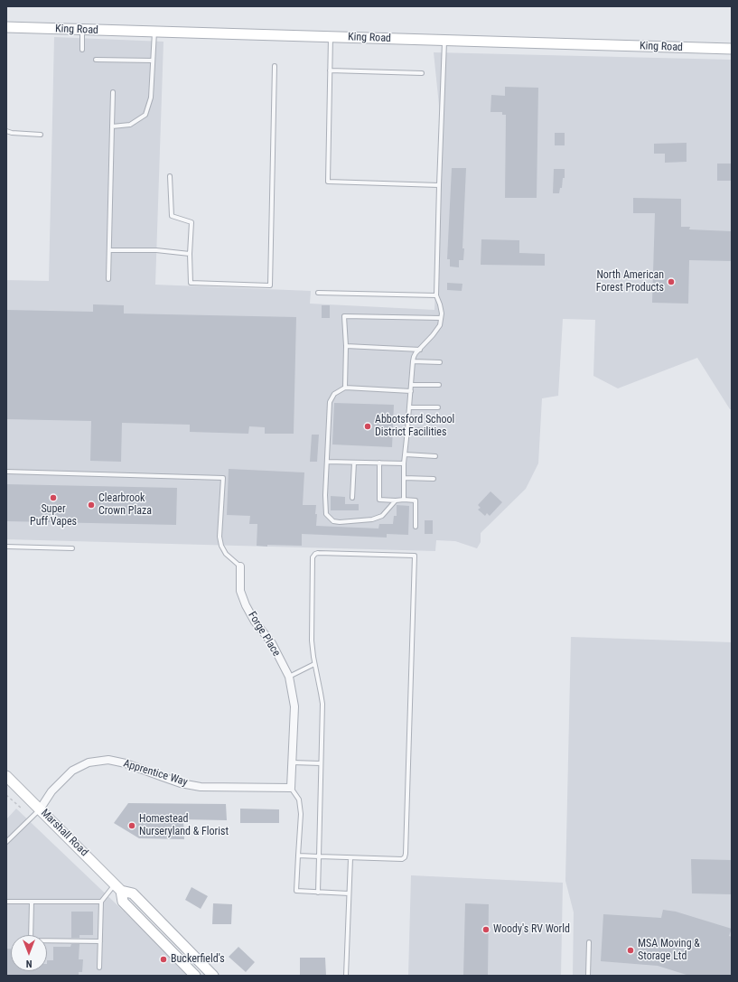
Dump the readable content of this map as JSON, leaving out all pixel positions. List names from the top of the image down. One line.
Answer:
{"streets":{"street":["King Road","Forge Place","Apprentice Way","Marshall Road"]},"crossings":[["Forge Place","Apprentice Way"],["Apprentice Way","Marshall Road"]],"places":["North American Forest Products","Abbotsford School District Facilities","Super Puff Vapes","Clearbrook Crown Plaza","Homestead Nurseryland & Florist","Woody's RV World","MSA Moving & Storage Ltd","Buckerfield's"],"north":"bottom"}
